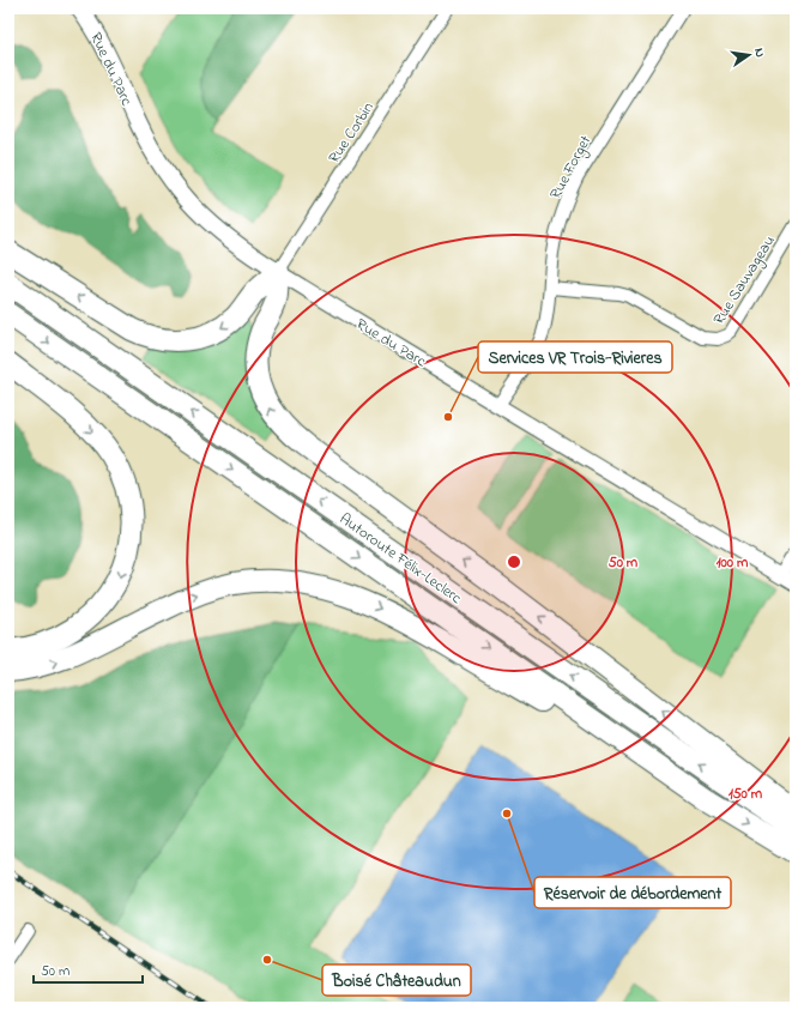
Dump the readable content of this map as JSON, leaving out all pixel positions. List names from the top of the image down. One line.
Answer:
{"streets":{"highway":["Autoroute Félix-Leclerc"],"main road":["Rue du Parc"],"street":["Rue Corbin","Rue Forget","Rue Sauvageau"]},"crossings":[["Rue du Parc","Rue Corbin"],["Rue du Parc","Rue Forget"],["Rue Forget","Rue Sauvageau"]],"places":["Services VR Trois-Rivieres","Réservoir de débordement","Boisé Châteaudun"],"scale_bar":"50 m","north":"right","rings":["50 m","100 m","150 m"]}
